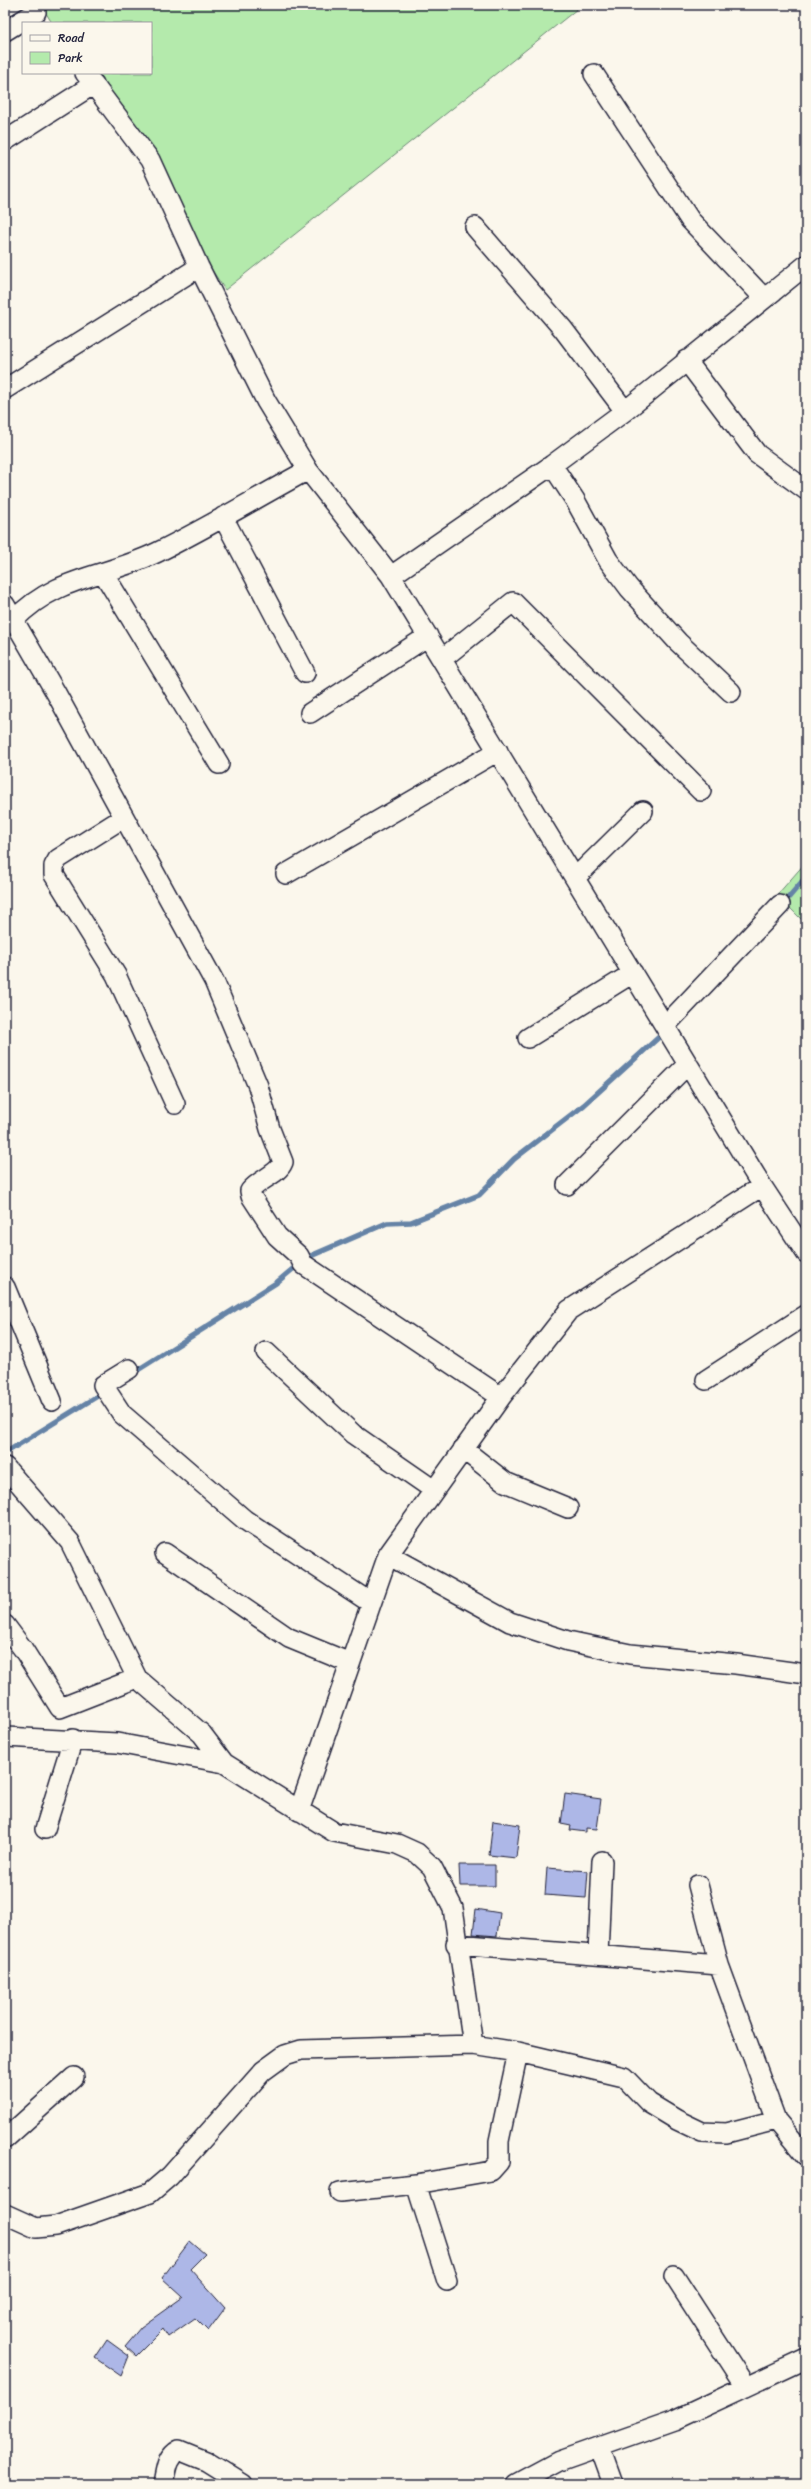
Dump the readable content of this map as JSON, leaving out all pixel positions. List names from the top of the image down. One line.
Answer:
{"legend":["Road","Park"]}
